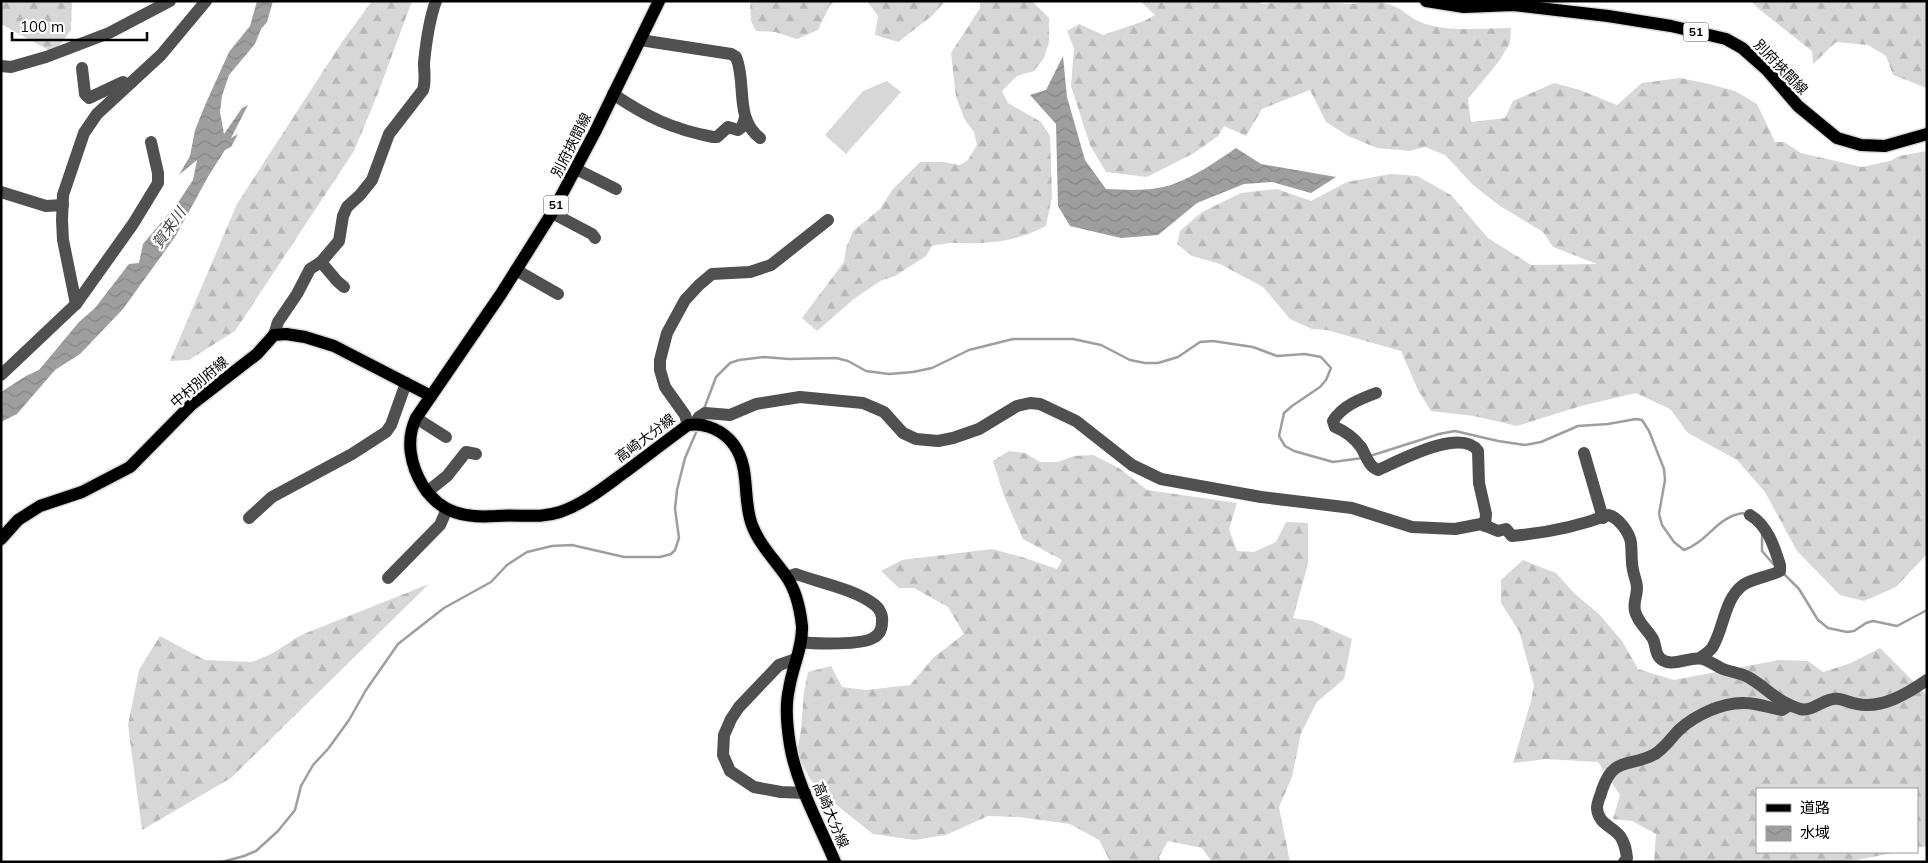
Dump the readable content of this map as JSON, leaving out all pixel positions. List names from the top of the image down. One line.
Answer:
{"streets":{"main road":["51","別府挾間線","中村別府線","高崎大分線"]},"crossings":[["別府挾間線","高崎大分線"]],"water":["賀来川"],"legend":["道路","水域"],"scale_bar":"100 m"}
